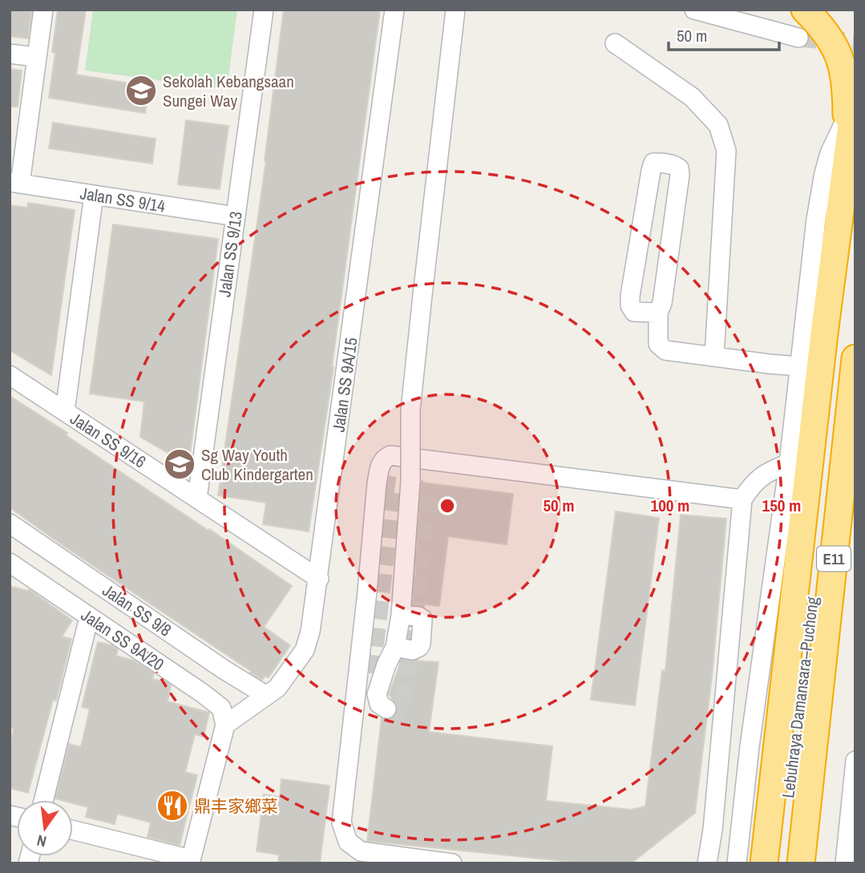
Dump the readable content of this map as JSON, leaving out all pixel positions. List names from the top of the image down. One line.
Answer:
{"streets":{"highway":["E11","Lebuhraya Damansara–Puchong"],"street":["Jalan SS 9/14","Jalan SS 9/13","Jalan SS 9A/15","Jalan SS 9/16","Jalan SS 9/8","Jalan SS 9A/20"]},"crossings":[["Jalan SS 9/14","Jalan SS 9/13"],["Jalan SS 9/13","Jalan SS 9/16"],["Jalan SS 9A/15","Jalan SS 9/16"],["Jalan SS 9A/15","Jalan SS 9/8"],["Jalan SS 9A/15","Jalan SS 9A/20"]],"places":{"school or university":["Sekolah Kebangsaan Sungei Way","Sg Way Youth Club Kindergarten"],"restaurant":["鼎丰家鄉菜"]},"scale_bar":"50 m","north":"bottom","rings":["50 m","100 m","150 m"]}
